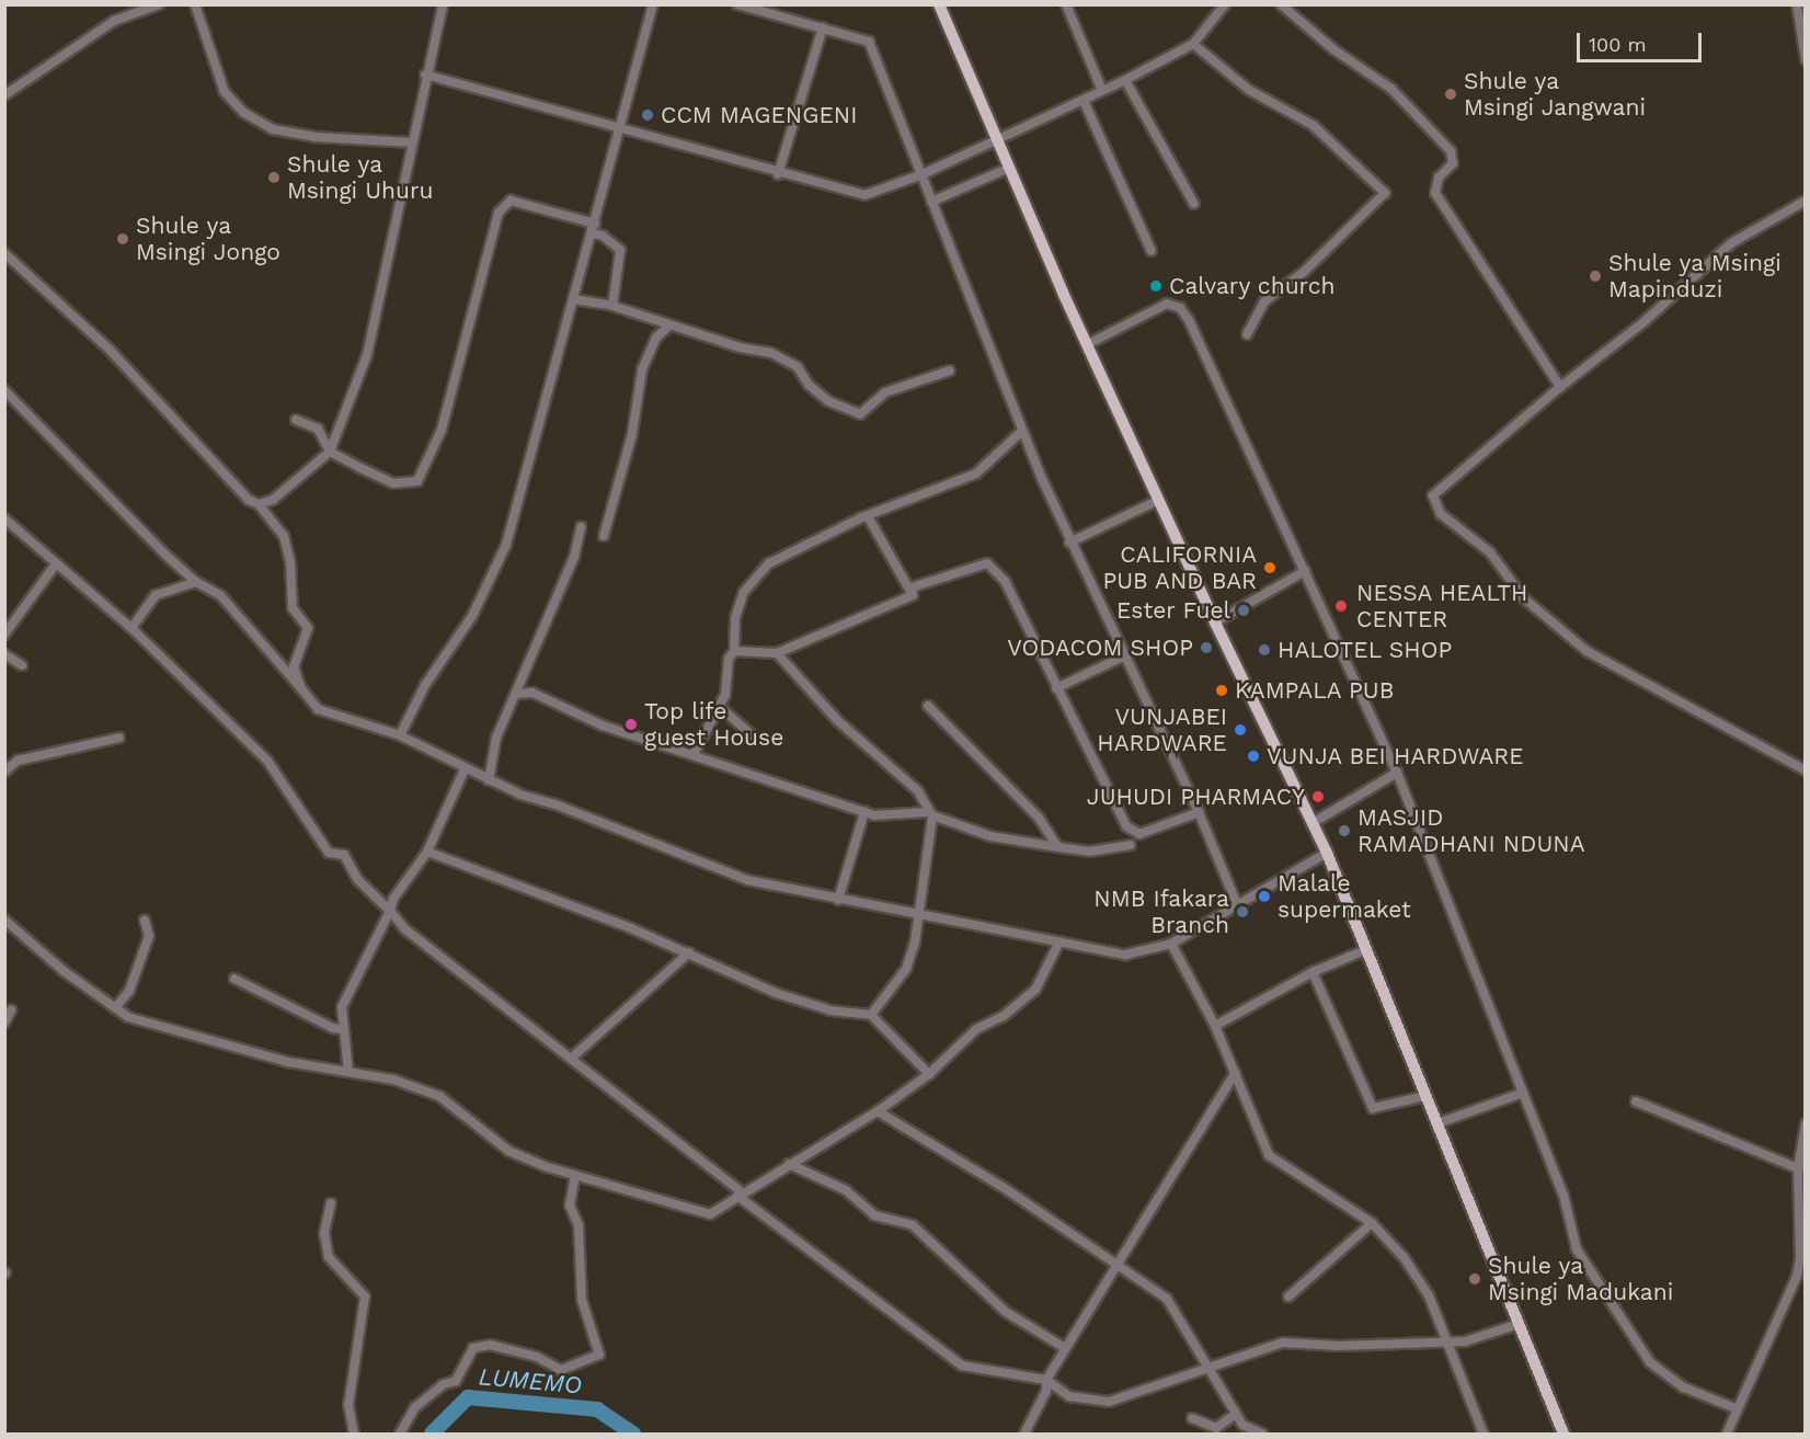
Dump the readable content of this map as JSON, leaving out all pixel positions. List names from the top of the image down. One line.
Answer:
{"water":["LUMEMO"],"places":["Shule ya Msingi Jangwani","CCM MAGENGENI","Shule ya Msingi Uhuru","Shule ya Msingi Jongo","Shule ya Msingi Mapinduzi","Calvary church","CALIFORNIA PUB AND BAR","NESSA HEALTH CENTER","Ester Fuel","VODACOM SHOP","HALOTEL SHOP","KAMPALA PUB","Top life guest House","VUNJABEI HARDWARE","VUNJA BEI HARDWARE","JUHUDI PHARMACY","MASJID RAMADHANI NDUNA","Malale supermaket","NMB Ifakara Branch","Shule ya Msingi Madukani"],"scale_bar":"100 m"}
